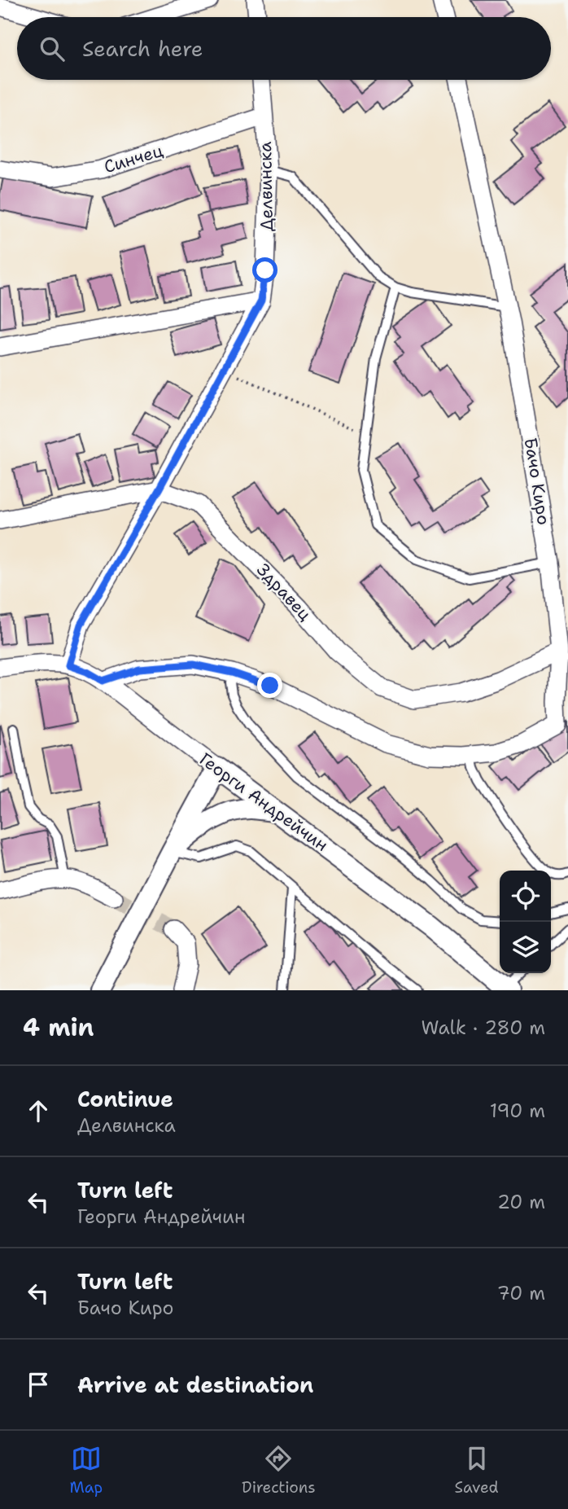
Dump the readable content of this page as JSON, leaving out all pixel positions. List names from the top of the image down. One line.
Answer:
{"streets":{"street":["Синчец","Делвинска","Бачо Киро","Здравец","Георги Андрейчин"]},"crossings":[["Синчец","Делвинска"],["Делвинска","Здравец"],["Делвинска","Георги Андрейчин"],["Бачо Киро","Здравец"],["Бачо Киро","Георги Андрейчин"]],"page":{"search":"Search here","heading":["4 min","Walk · 280 m"],"list":[["Continue","Делвинска","190 m"],["Turn left","Георги Андрейчин","20 m"],["Turn left","Бачо Киро","70 m"],"Arrive at destination"],"nav":["Map","Directions","Saved"]}}
